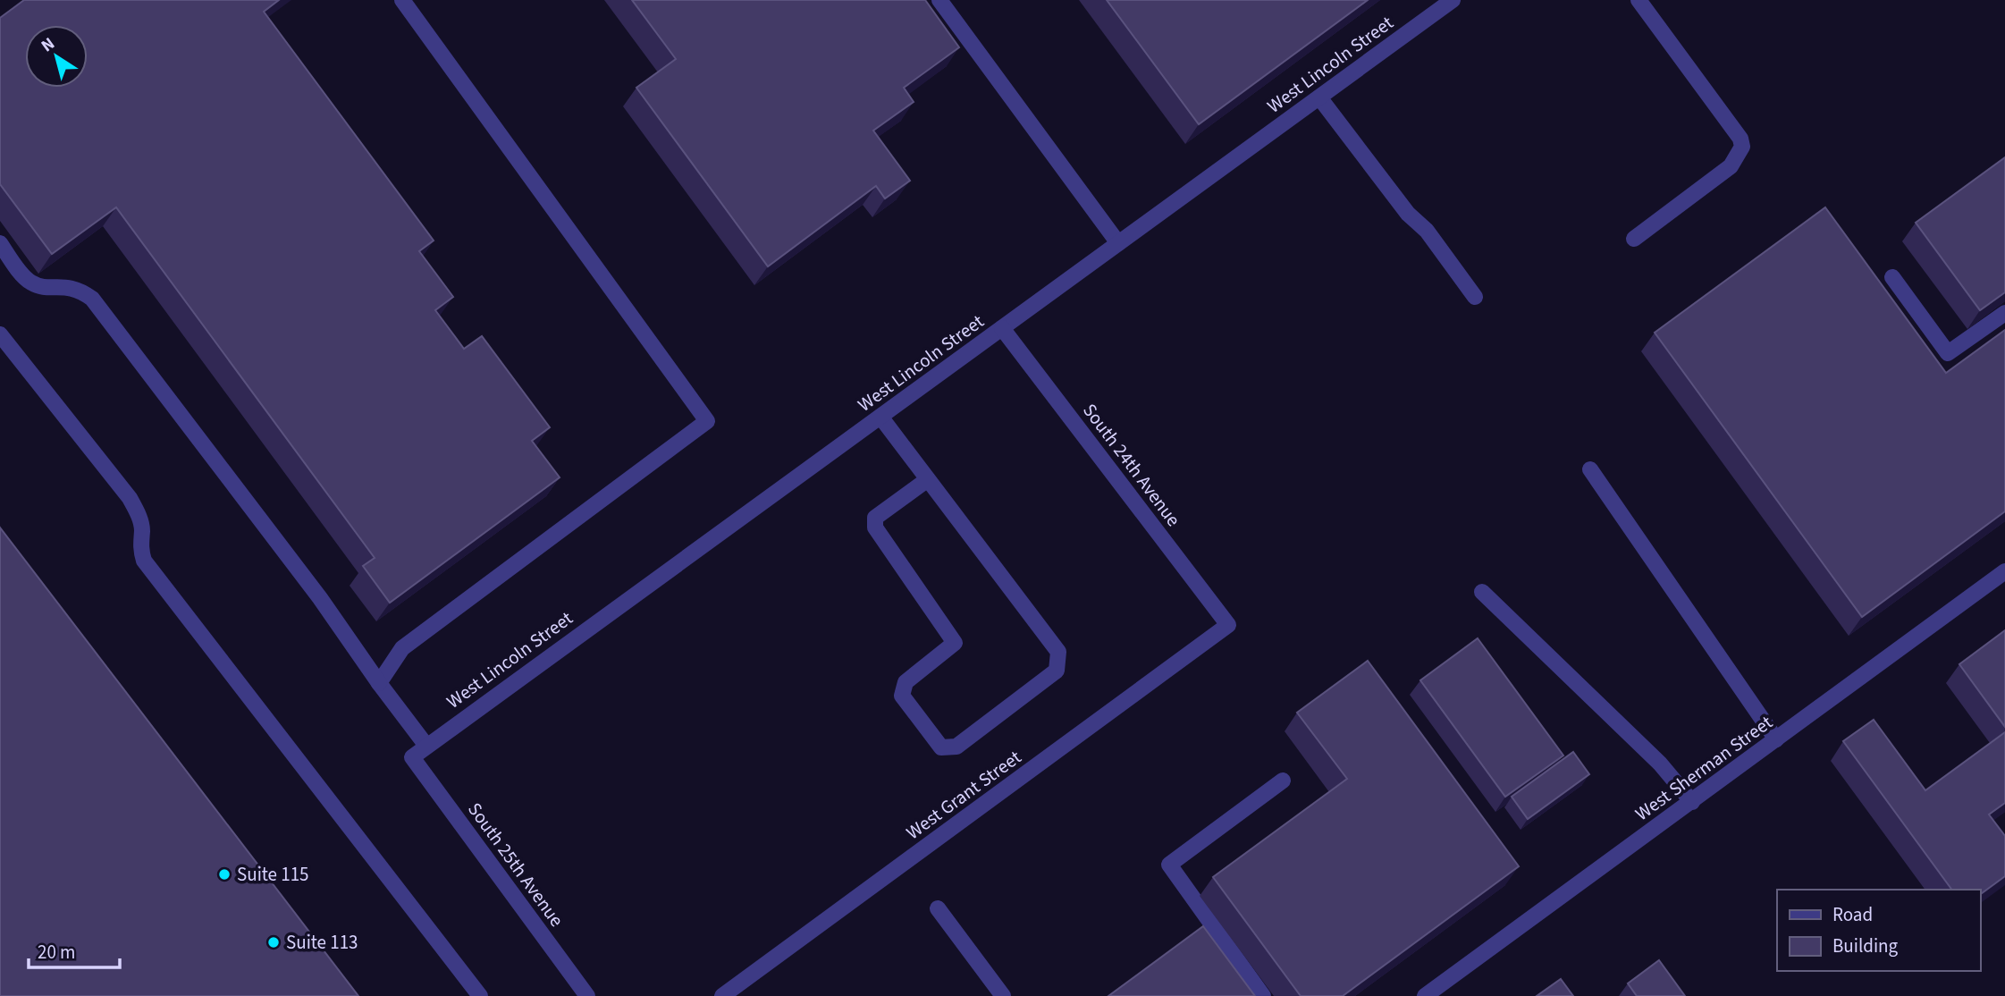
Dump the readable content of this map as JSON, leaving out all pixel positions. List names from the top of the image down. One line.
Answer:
{"streets":{"street":["West Lincoln Street","South 24th Avenue","West Sherman Street","West Grant Street","South 25th Avenue"]},"crossings":[["West Lincoln Street","South 24th Avenue"],["West Lincoln Street","South 25th Avenue"],["South 24th Avenue","West Grant Street"]],"places":["Suite 115","Suite 113"],"legend":["Road","Building"],"scale_bar":"20 m","north":"top left"}
